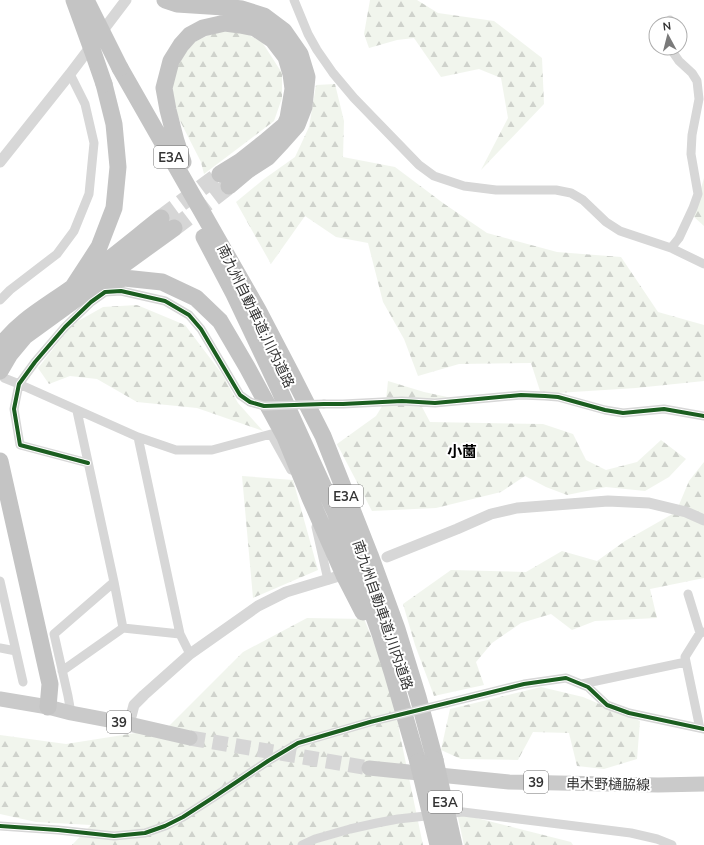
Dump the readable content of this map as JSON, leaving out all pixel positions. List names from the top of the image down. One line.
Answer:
{"streets":{"highway":["E3A","南九州自動車道;川内道路"],"main road":["39","串木野樋脇線"]},"districts":["小薗"],"north":"top"}
